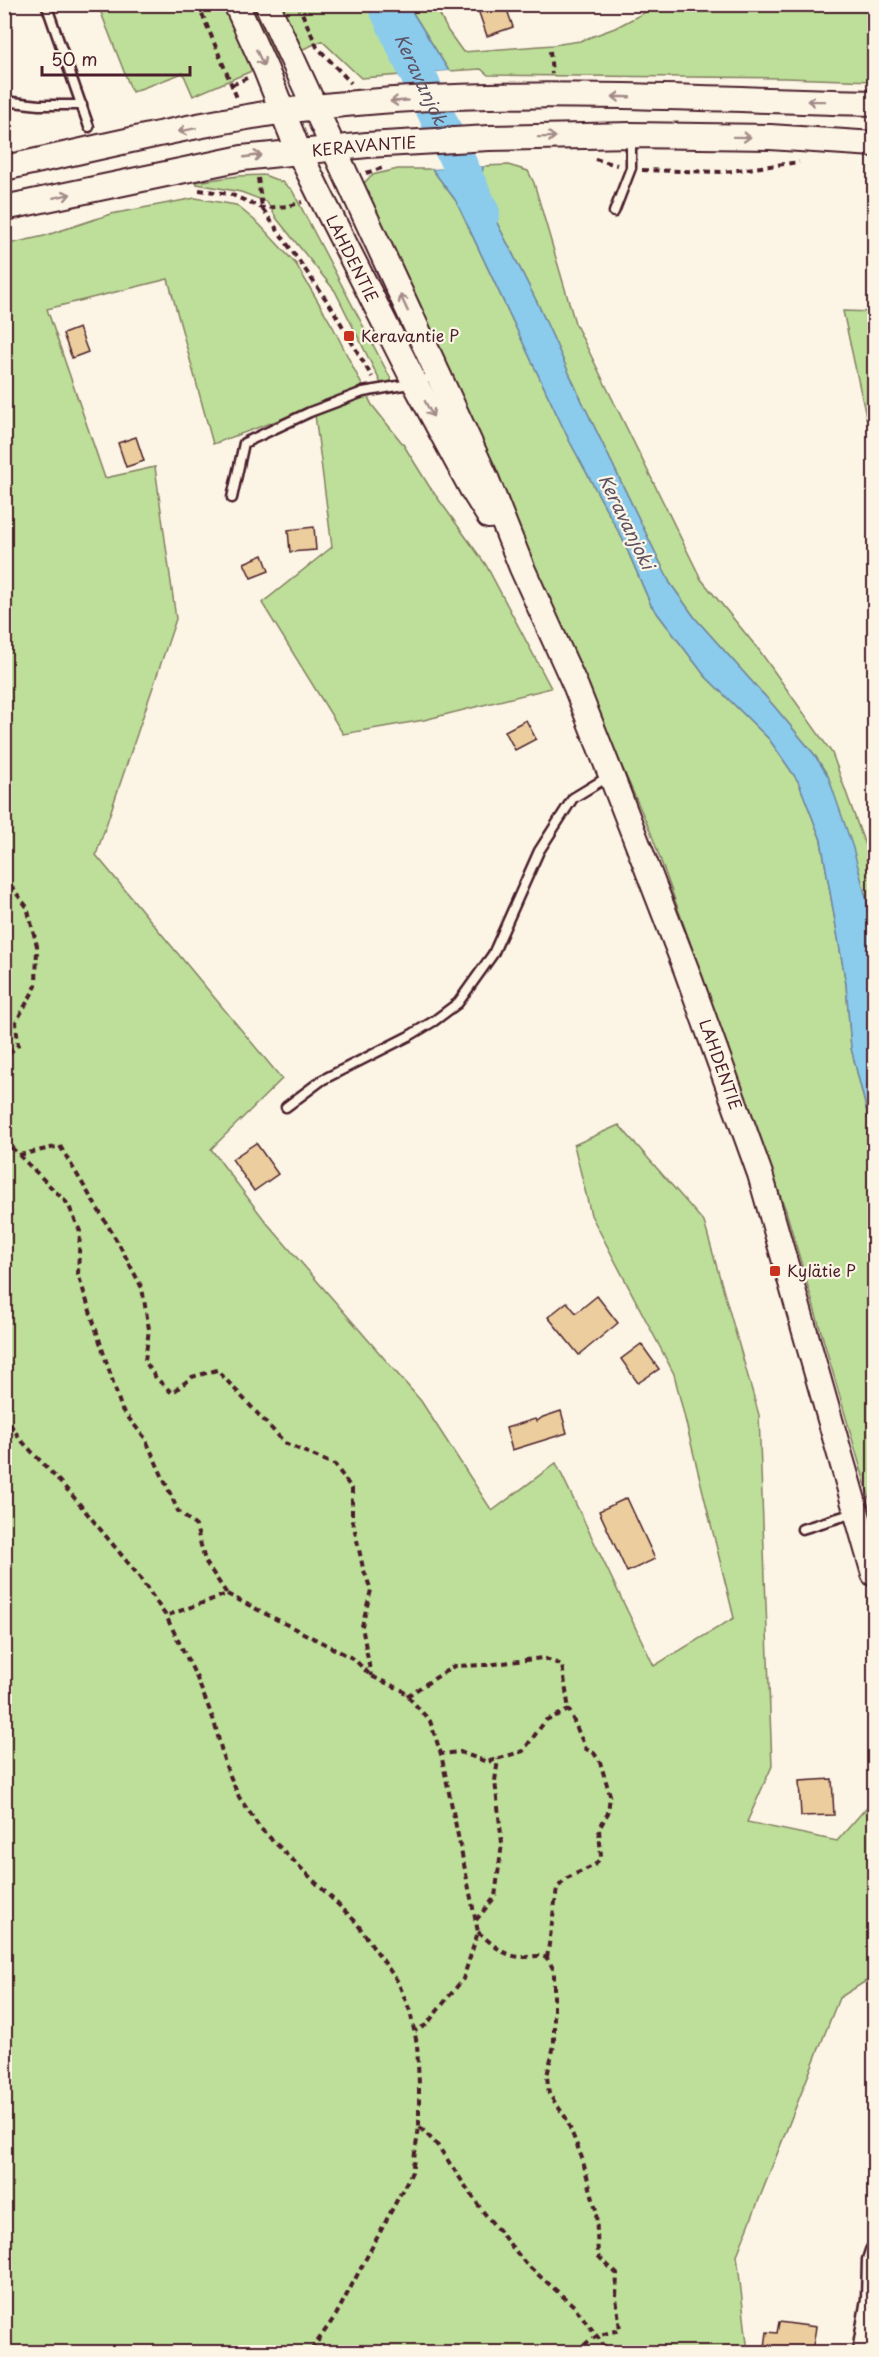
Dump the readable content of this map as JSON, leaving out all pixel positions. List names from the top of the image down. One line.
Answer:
{"streets":{"main road":["KERAVANTIE","LAHDENTIE"]},"crossings":[["KERAVANTIE","LAHDENTIE"]],"water":["Keravanjoki"],"places":{"transit":["Keravantie P","Kylätie P"]},"scale_bar":"50 m"}
